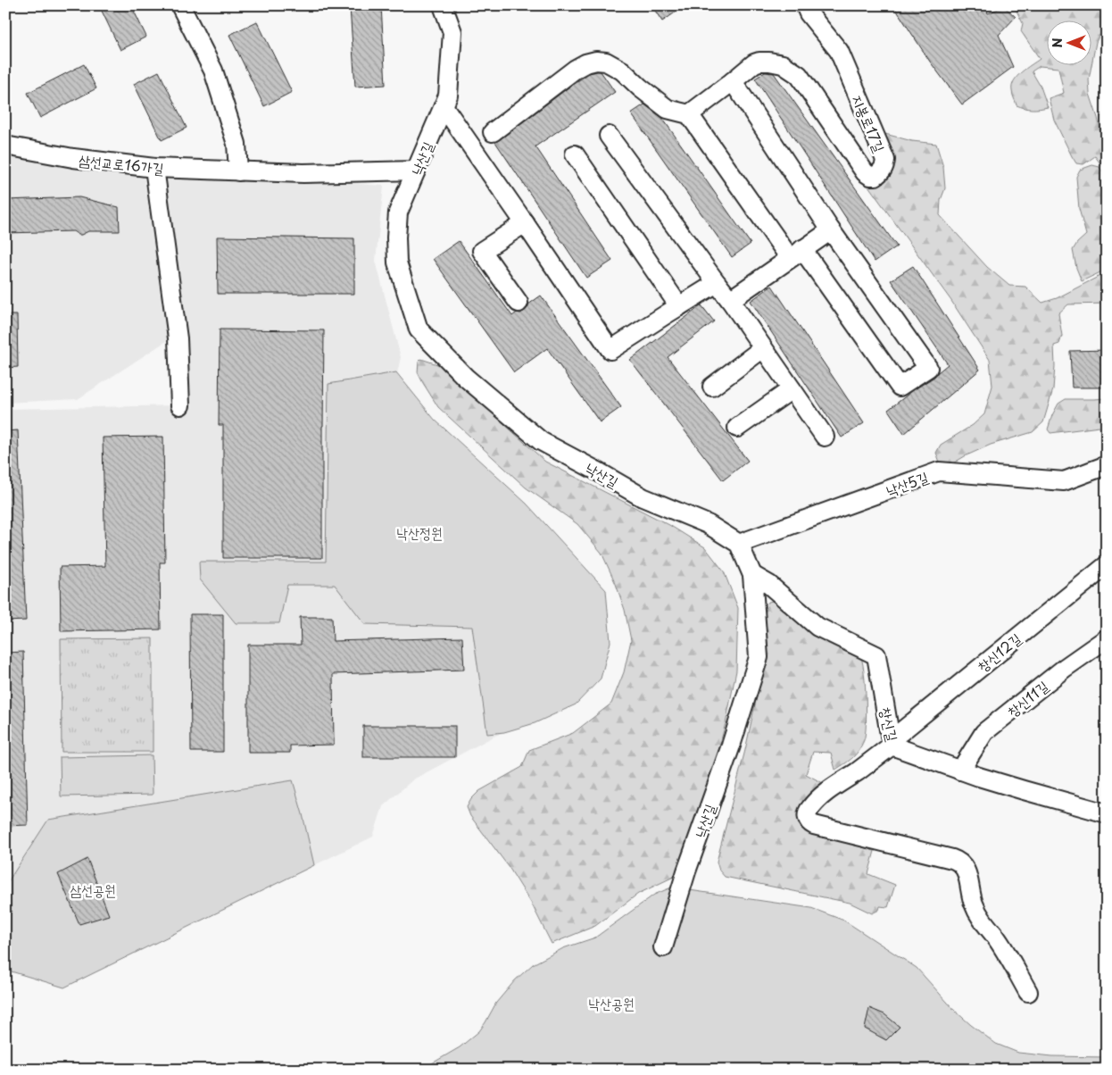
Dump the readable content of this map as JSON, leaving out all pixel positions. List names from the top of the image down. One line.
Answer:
{"streets":{"street":["지봉로17길","낙산길","삼선교로16가길","낙산5길","창신12길","창신11길","창신길"]},"crossings":[["낙산길","삼선교로16가길"],["낙산길","낙산5길"],["낙산길","창신길"],["창신12길","창신길"],["창신11길","창신길"]],"parks":["낙산정원","삼선공원","낙산공원"],"north":"left"}
